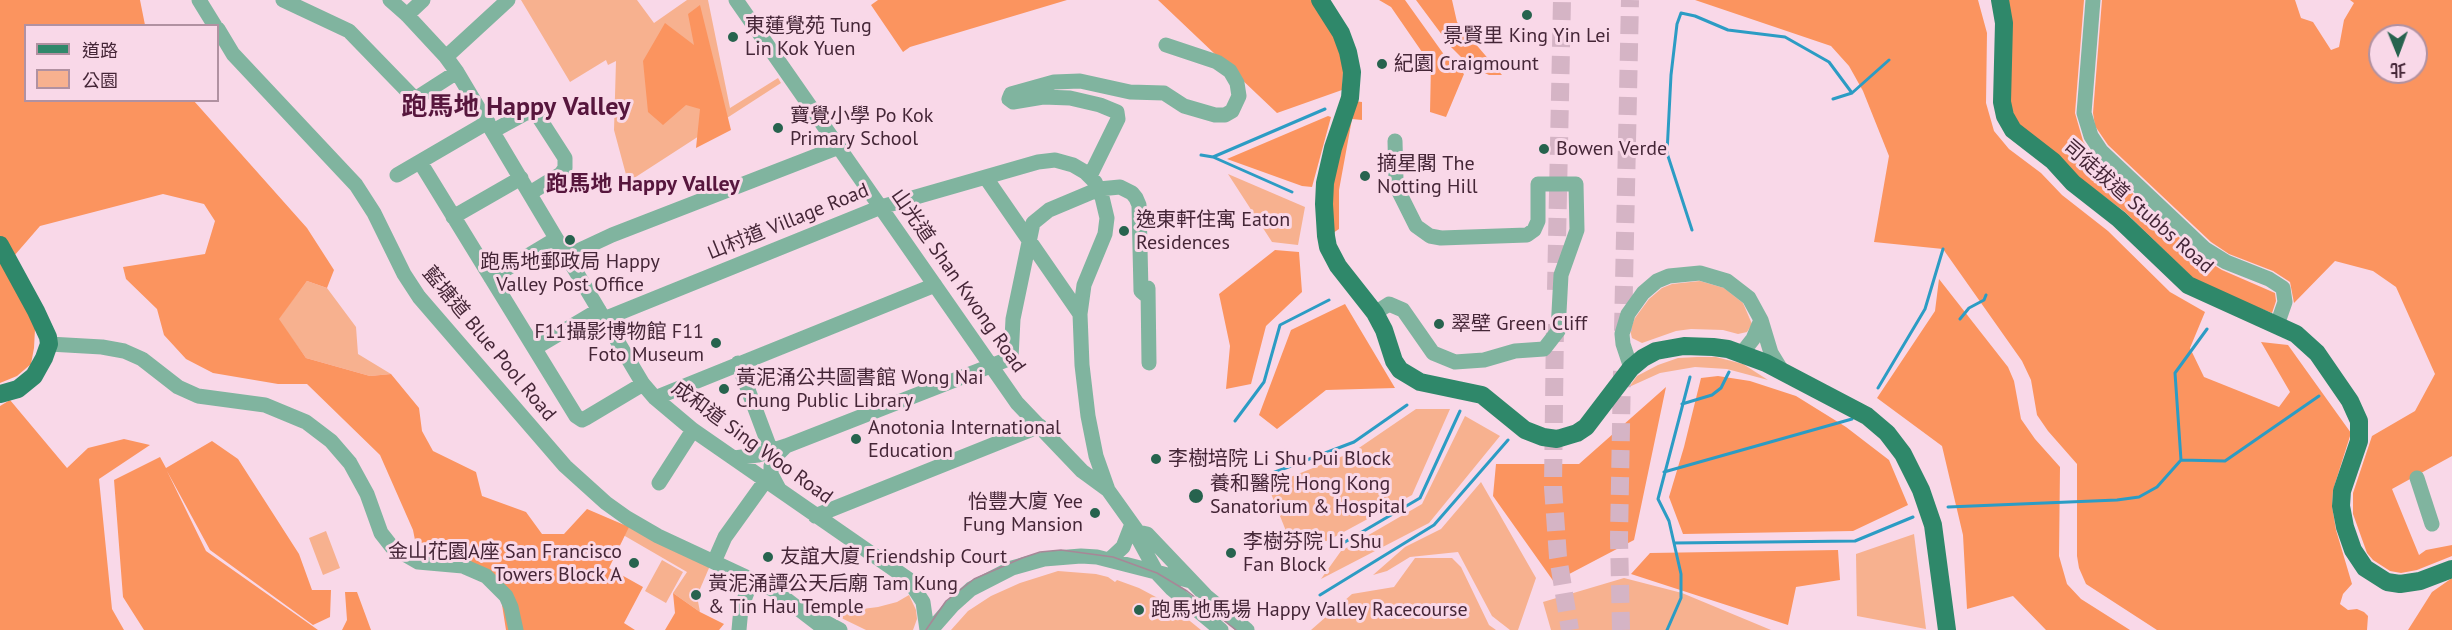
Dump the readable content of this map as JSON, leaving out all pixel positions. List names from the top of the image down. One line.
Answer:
{"streets":{"main road":["司徒拔道 Stubbs Road"],"street":["山村道 Village Road","山光道 Shan Kwong Road","藍塘道 Blue Pool Road","成和道 Sing Woo Road"]},"crossings":[["山村道 Village Road","山光道 Shan Kwong Road"],["山村道 Village Road","成和道 Sing Woo Road"]],"districts":["跑馬地 Happy Valley","跑馬地 Happy Valley"],"places":["景賢里 King Yin Lei","東蓮覺苑 Tung Lin Kok Yuen","紀園 Craigmount","寶覺小學 Po Kok Primary School","Bowen Verde","摘星閣 The Notting Hill","逸東軒住寓 Eaton Residences","跑馬地郵政局 Happy Valley Post Office","翠壁 Green Cliff","F11攝影博物館 F11 Foto Museum","黃泥涌公共圖書館 Wong Nai Chung Public Library","Anotonia International Education","李樹培院 Li Shu Pui Block","養和醫院 Hong Kong Sanatorium & Hospital","怡豐大廈 Yee Fung Mansion","李樹芬院 Li Shu Fan Block","友誼大廈 Friendship Court","金山花園A座 San Francisco Towers Block A","黃泥涌譚公天后廟 Tam Kung & Tin Hau Temple","跑馬地馬場 Happy Valley Racecourse"],"legend":["道路","公園"],"north":"bottom"}
